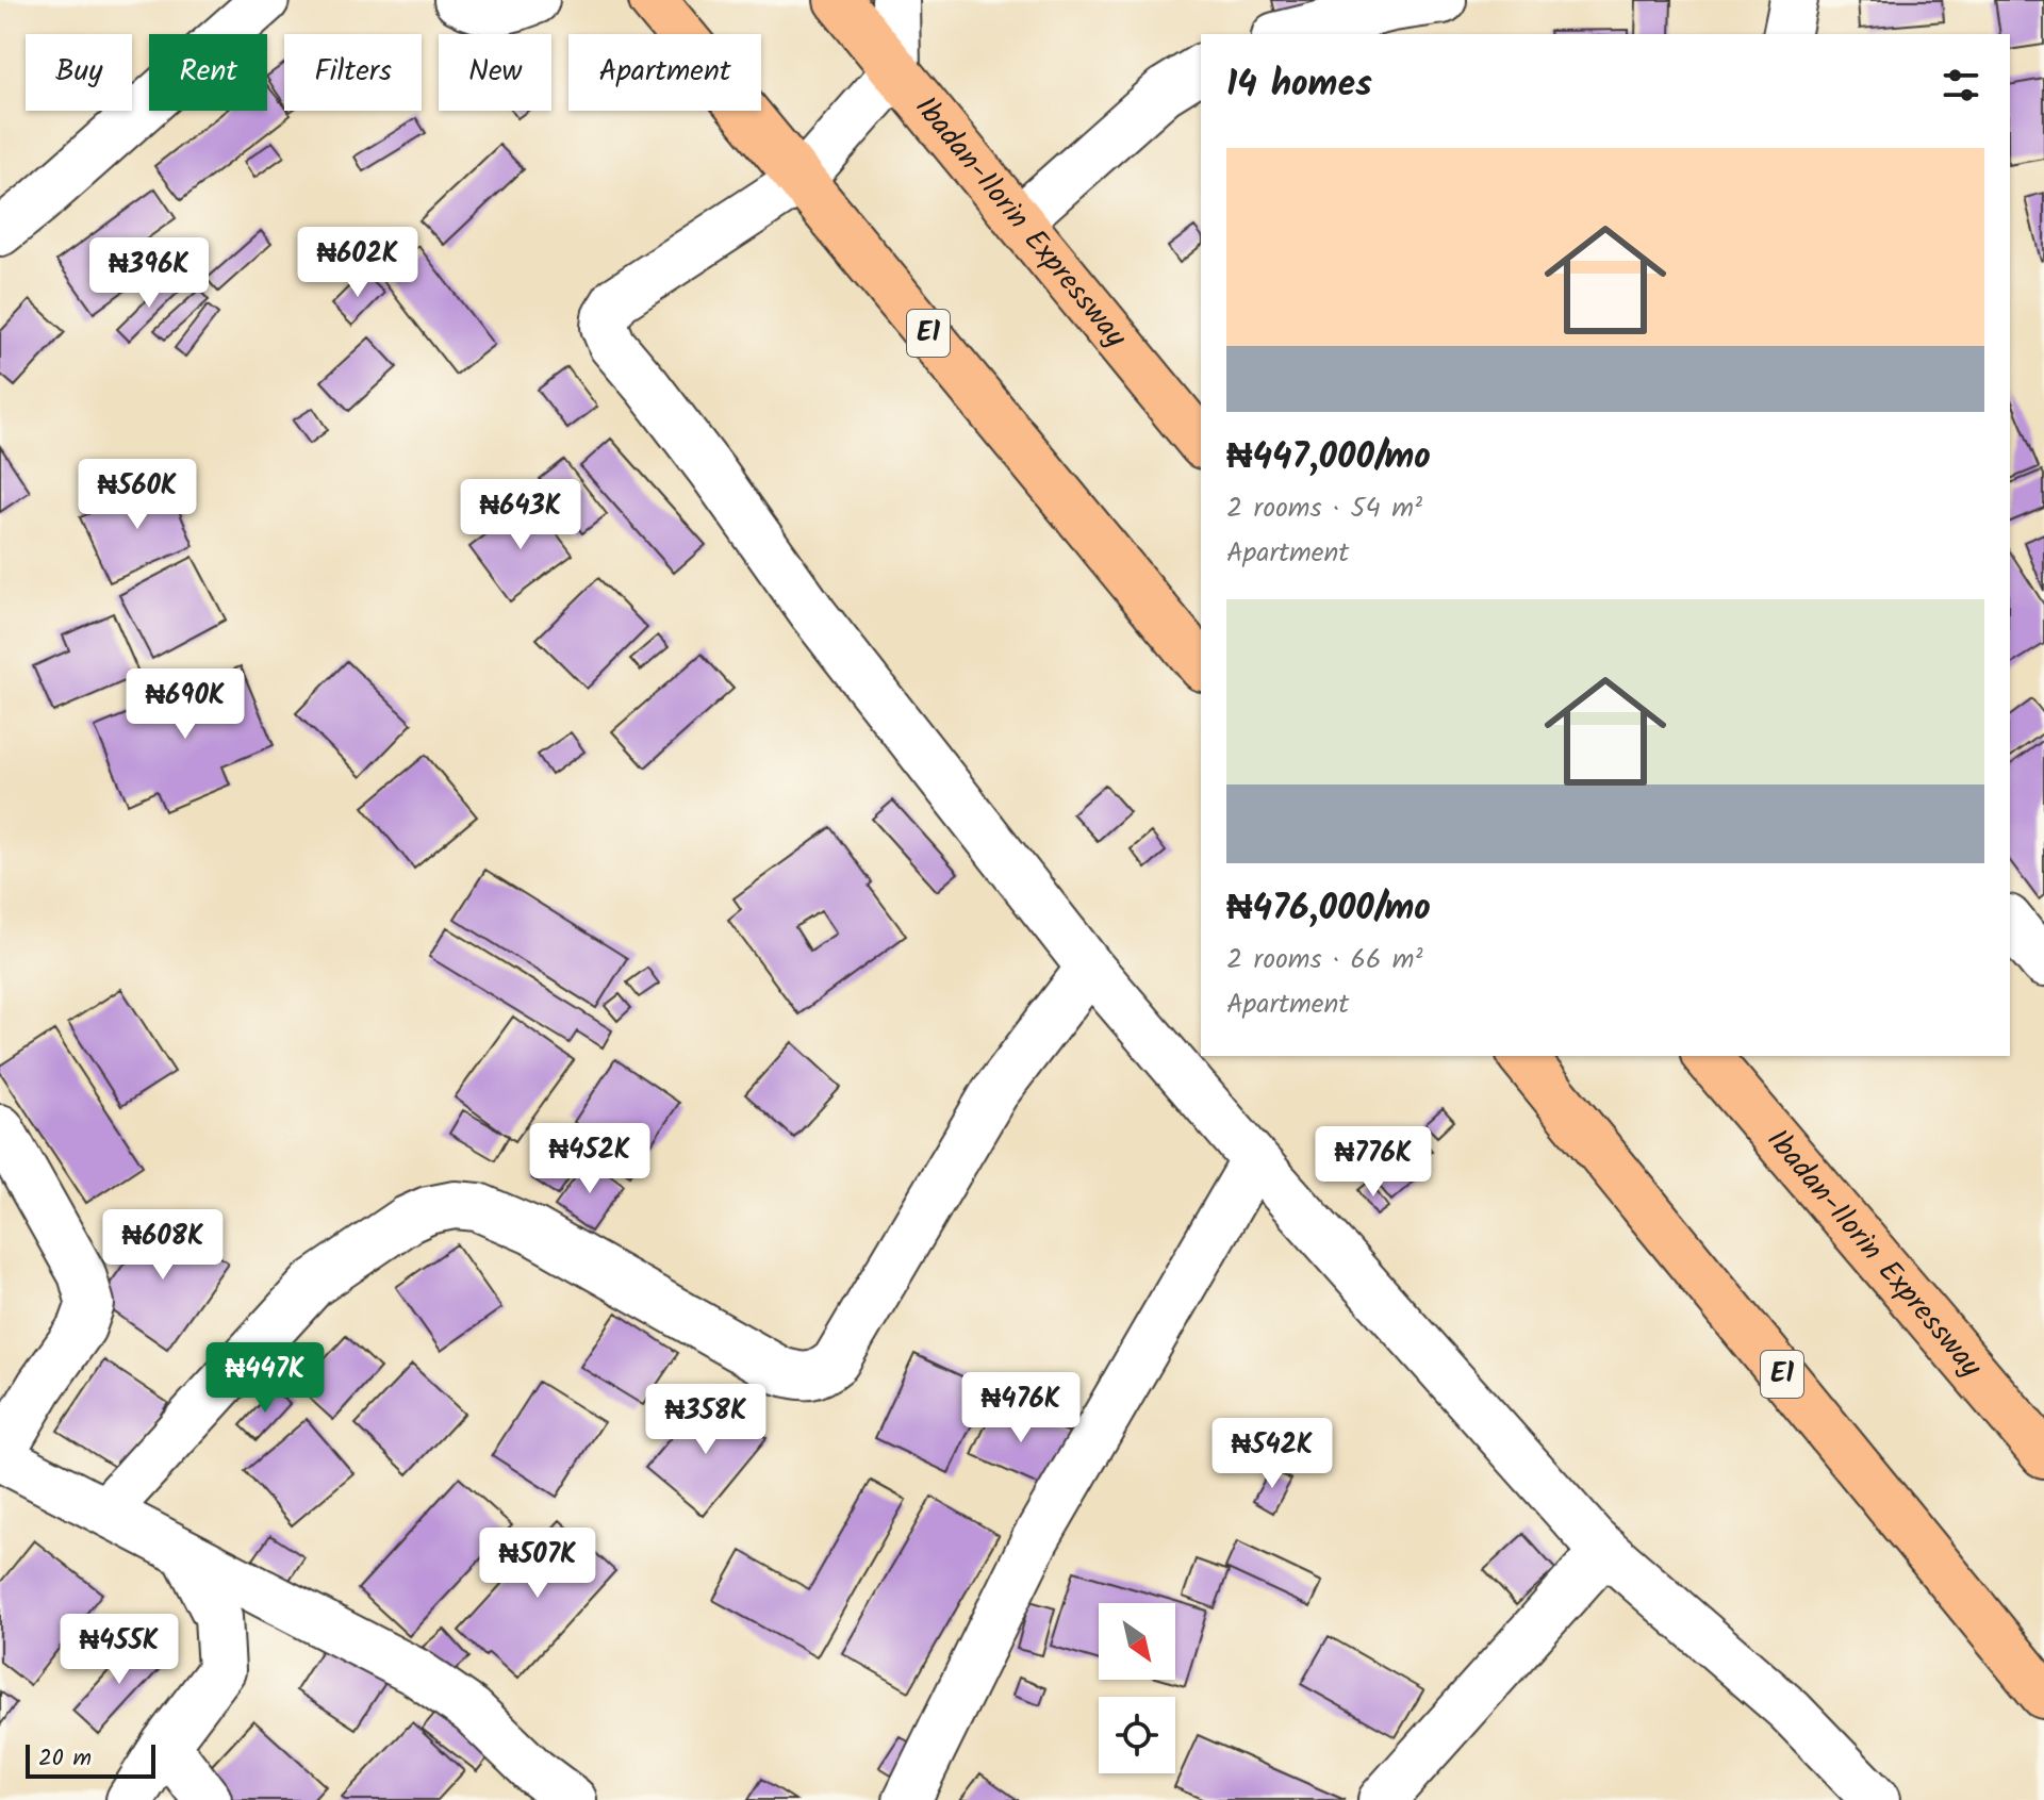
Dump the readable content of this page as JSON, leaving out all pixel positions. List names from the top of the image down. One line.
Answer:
{"streets":{"highway":["Ibadan-Ilorin Expressway","E1"]},"scale_bar":"20 m","north":"bottom right","page":{"chip":["Buy","Rent","Filters","New","Apartment"],"heading":"14 homes","list":[{"name":"₦447,000/mo","note":"2 rooms · 54 m² · Apartment"},{"name":"₦476,000/mo","note":"2 rooms · 66 m² · Apartment"}],"price":["₦602K","₦396K","₦560K","₦643K","₦690K","₦452K","₦776K","₦608K","₦447K","₦476K","₦358K","₦542K","₦507K","₦455K"],"scale":"20 m"}}
